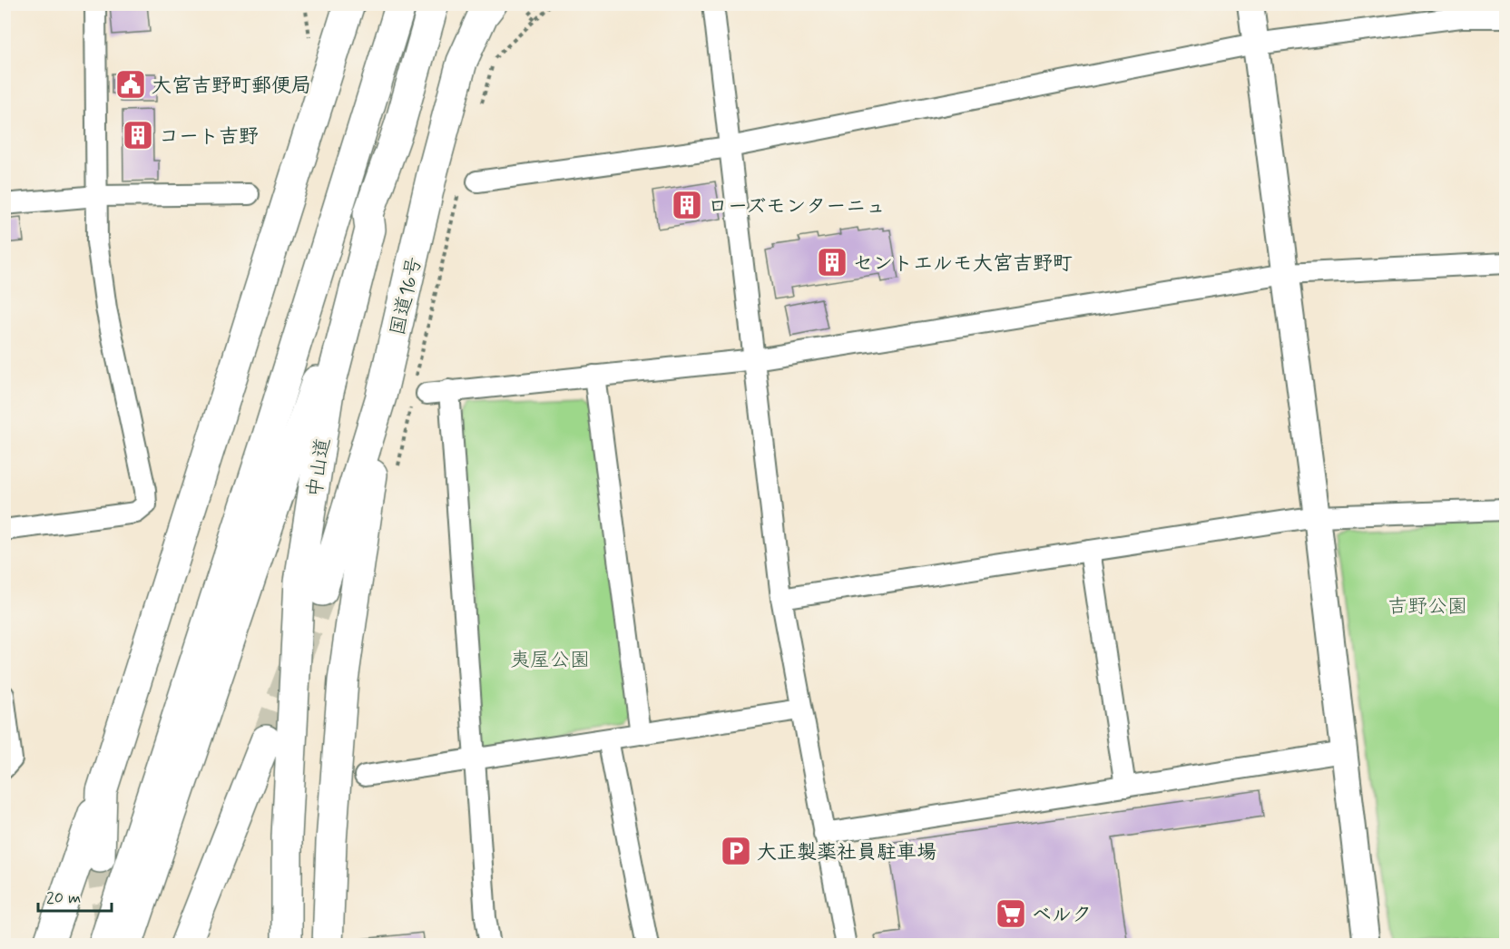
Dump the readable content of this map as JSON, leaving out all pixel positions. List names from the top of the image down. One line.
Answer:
{"streets":{"highway":["国道16号","中山道"]},"parks":["吉野公園","夷屋公園"],"places":{"public building":["大宮吉野町郵便局"],"building":["コート吉野","ローズモンターニュ","セントエルモ大宮吉野町"],"parking":["大正製薬社員駐車場"],"supermarket":["ベルク"]},"scale_bar":"20 m"}
